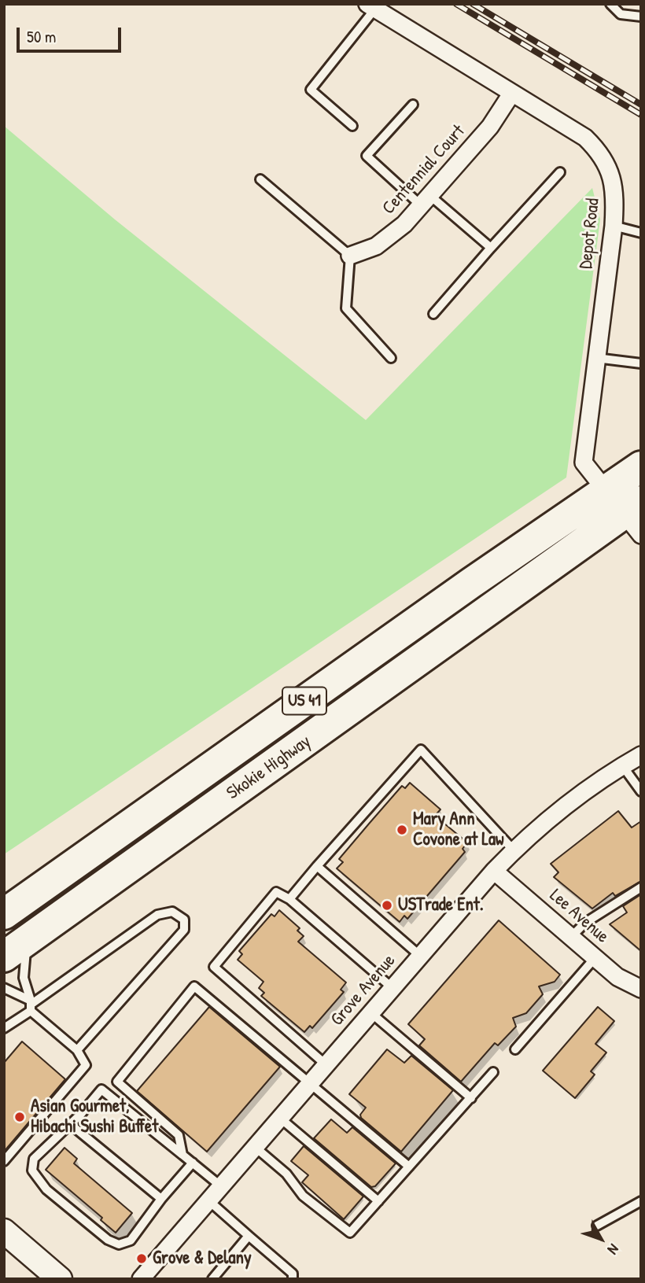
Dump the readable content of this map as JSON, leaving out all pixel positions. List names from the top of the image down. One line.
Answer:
{"streets":{"highway":["US 41","Skokie Highway"],"street":["Centennial Court","Depot Road","Lee Avenue","Grove Avenue"]},"crossings":[["Centennial Court","Depot Road"],["Depot Road","Skokie Highway"],["Lee Avenue","Grove Avenue"]],"places":["Mary Ann Covone at Law","USTrade Ent.","Asian Gourmet, Hibachi Sushi Buffet","Grove & Delany"],"scale_bar":"50 m","north":"bottom right"}
